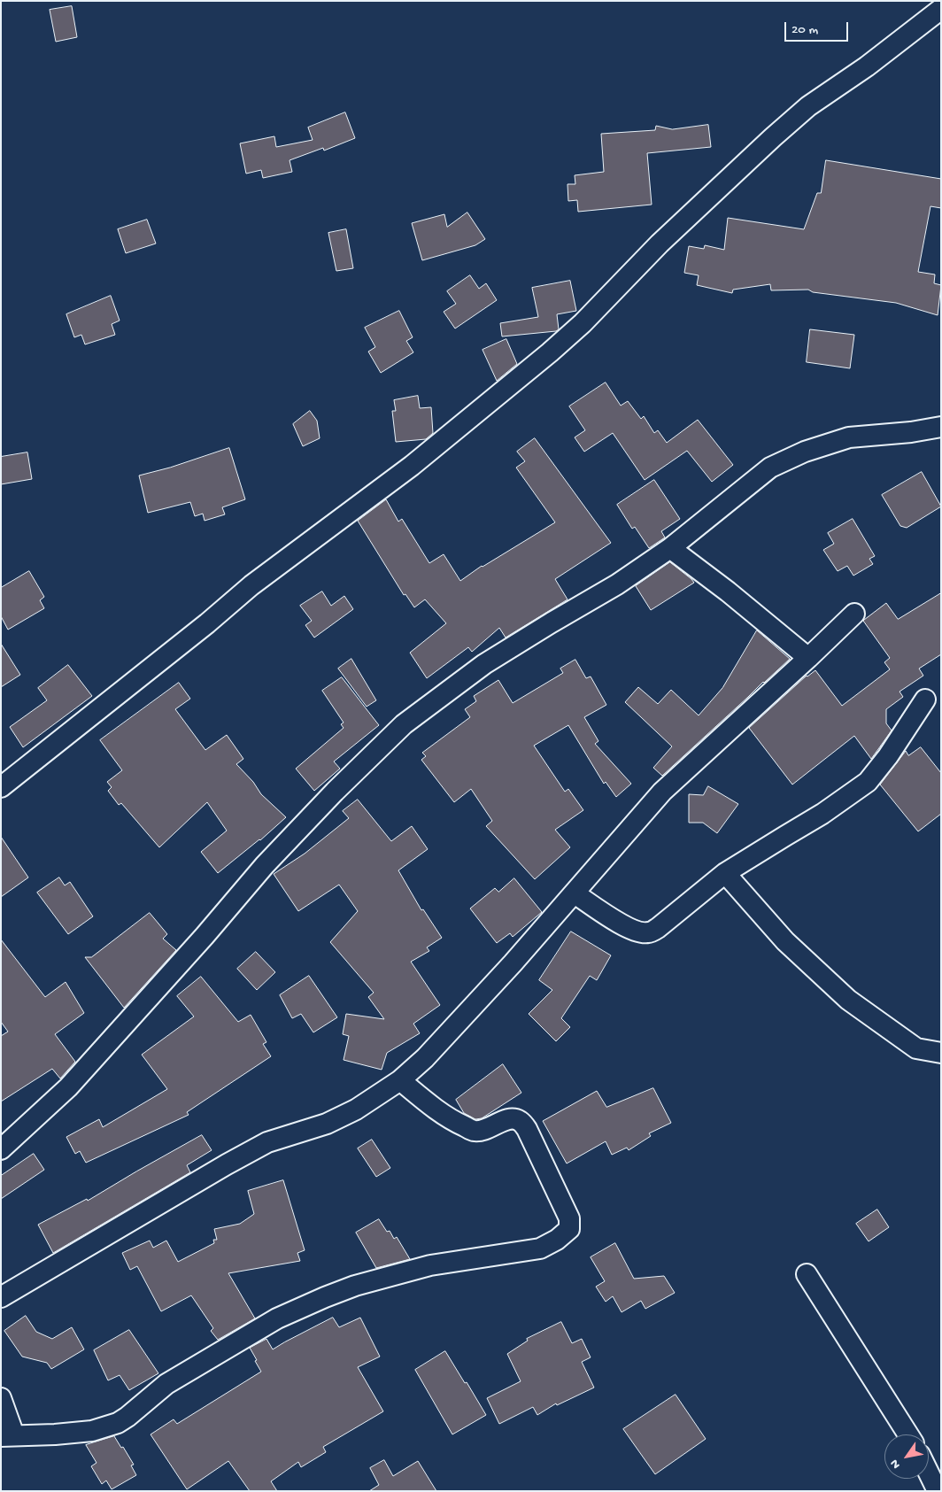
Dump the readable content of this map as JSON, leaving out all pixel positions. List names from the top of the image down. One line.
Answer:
{"scale_bar":"20 m","north":"bottom left"}
